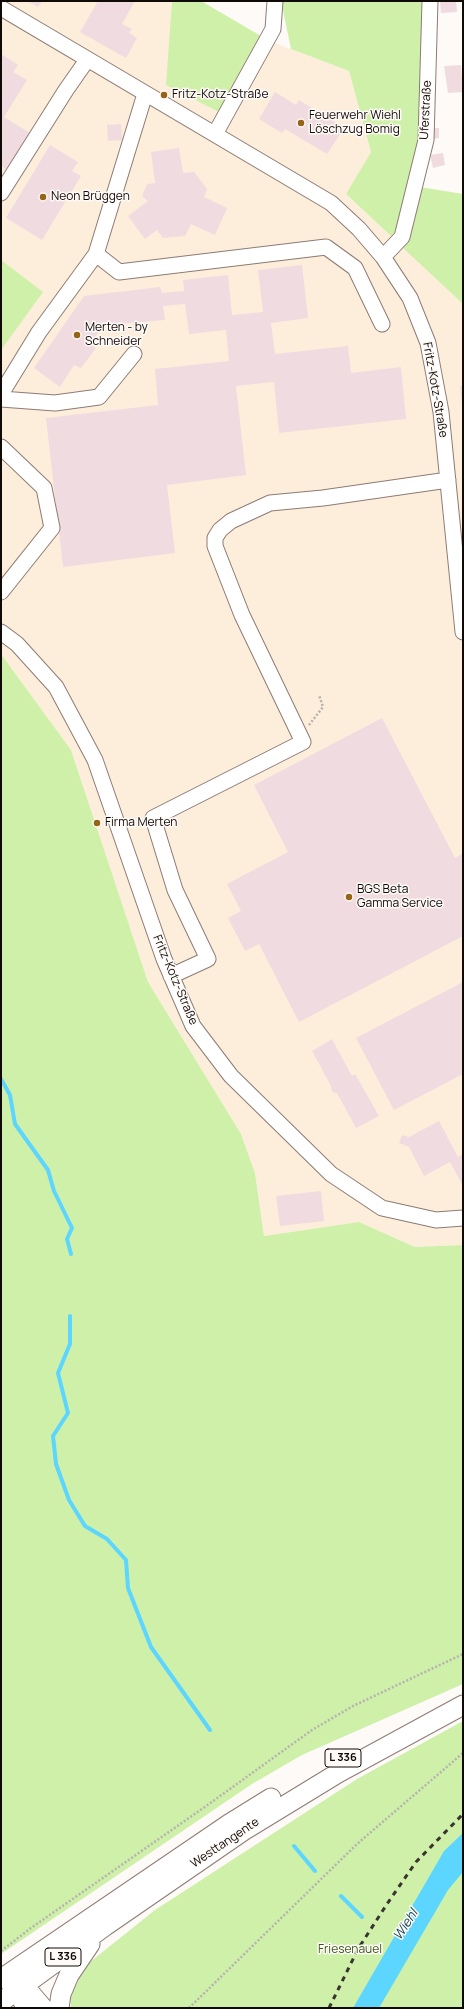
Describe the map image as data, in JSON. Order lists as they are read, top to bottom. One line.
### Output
{"streets":{"main road":["L 336","Westtangente"],"street":["Uferstraße","Fritz-Kotz-Straße"]},"crossings":[["Uferstraße","Fritz-Kotz-Straße"],["L 336","Westtangente"]],"water":["Wiehl"],"parks":["Friesenauel"],"places":["Fritz-Kotz-Straße","Feuerwehr Wiehl Löschzug Bomig","Neon Brüggen","Merten - by Schneider","Firma Merten","BGS Beta Gamma Service"]}
